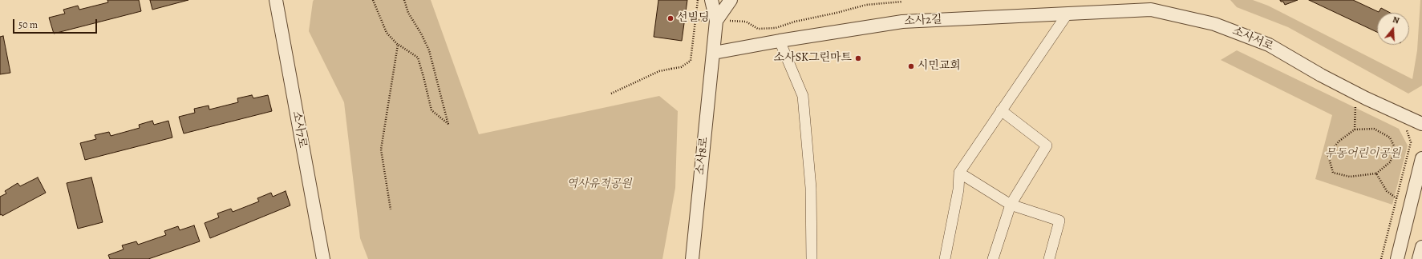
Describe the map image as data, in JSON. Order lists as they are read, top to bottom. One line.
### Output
{"streets":{"street":["소사2길","소사서로","소사7로","소사8로"]},"crossings":[["소사2길","소사서로"],["소사2길","소사8로"]],"parks":["무동어린이공원","역사유적공원"],"places":["선빌딩","소사SK그린마트","시민교회"],"scale_bar":"50 m","north":"top"}
